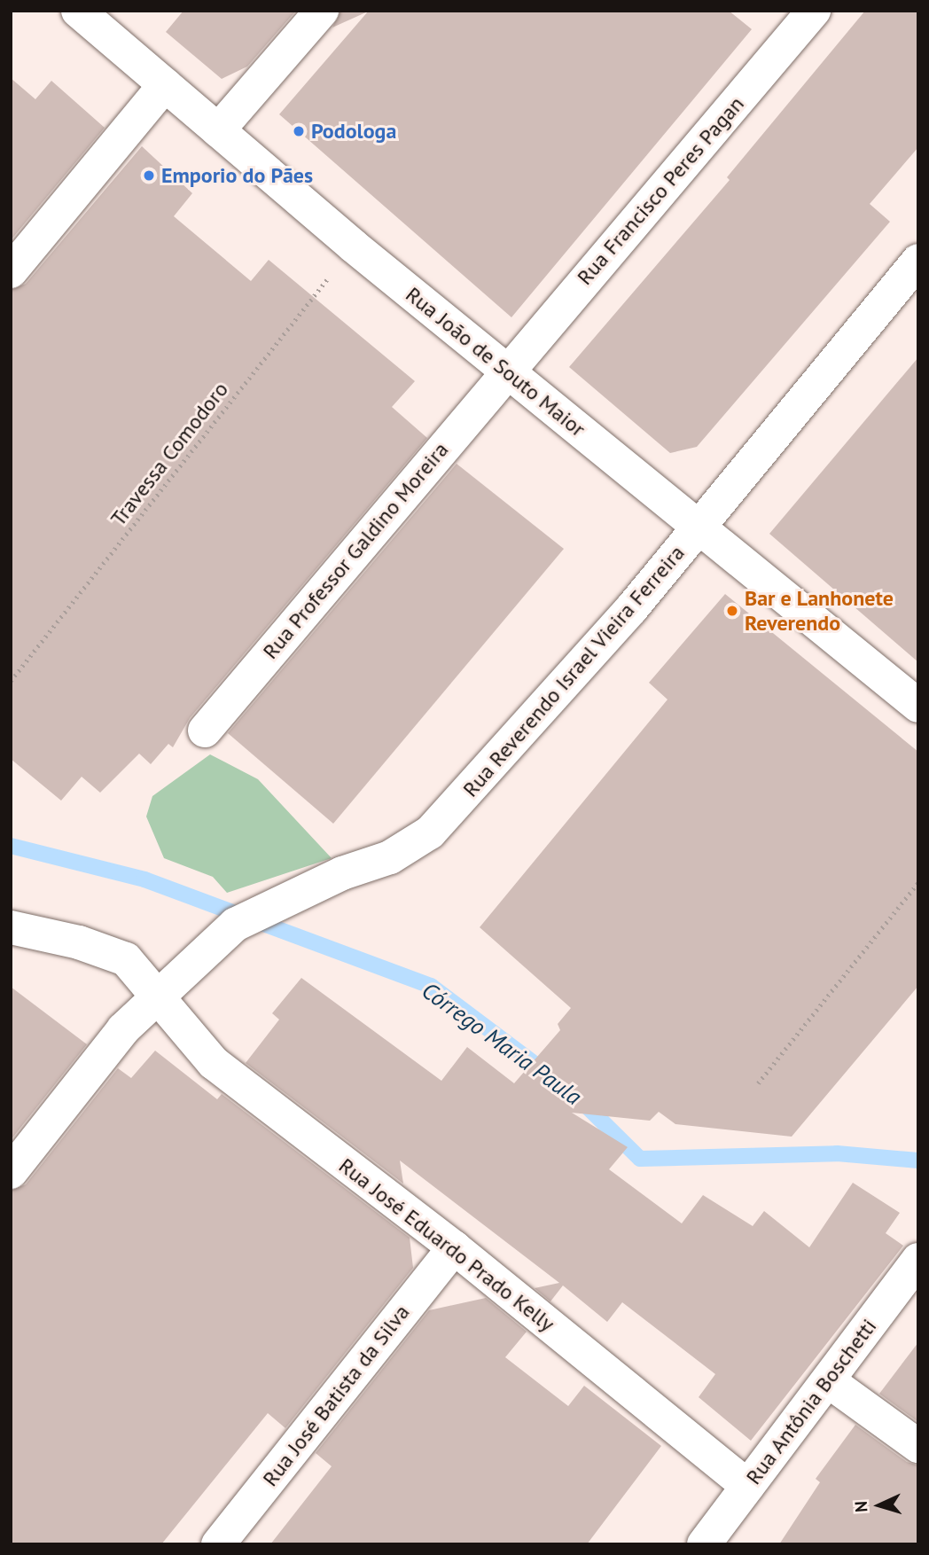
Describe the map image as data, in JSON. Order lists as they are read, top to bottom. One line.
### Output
{"streets":{"street":["Rua Francisco Peres Pagan","Rua João de Souto Maior","Rua Professor Galdino Moreira","Rua Reverendo Israel Vieira Ferreira","Rua José Eduardo Prado Kelly","Rua José Batista da Silva","Rua Antônia Boschetti"],"path":["Travessa Comodoro"]},"crossings":[["Rua Francisco Peres Pagan","Rua João de Souto Maior"],["Rua Francisco Peres Pagan","Rua Professor Galdino Moreira"],["Rua João de Souto Maior","Travessa Comodoro"],["Rua João de Souto Maior","Rua Professor Galdino Moreira"],["Rua João de Souto Maior","Rua Reverendo Israel Vieira Ferreira"],["Rua Reverendo Israel Vieira Ferreira","Rua José Eduardo Prado Kelly"],["Rua José Eduardo Prado Kelly","Rua José Batista da Silva"],["Rua José Eduardo Prado Kelly","Rua Antônia Boschetti"]],"water":["Córrego Maria Paula"],"places":["Podologa","Emporio do Pães","Bar e Lanhonete Reverendo"],"north":"left"}
